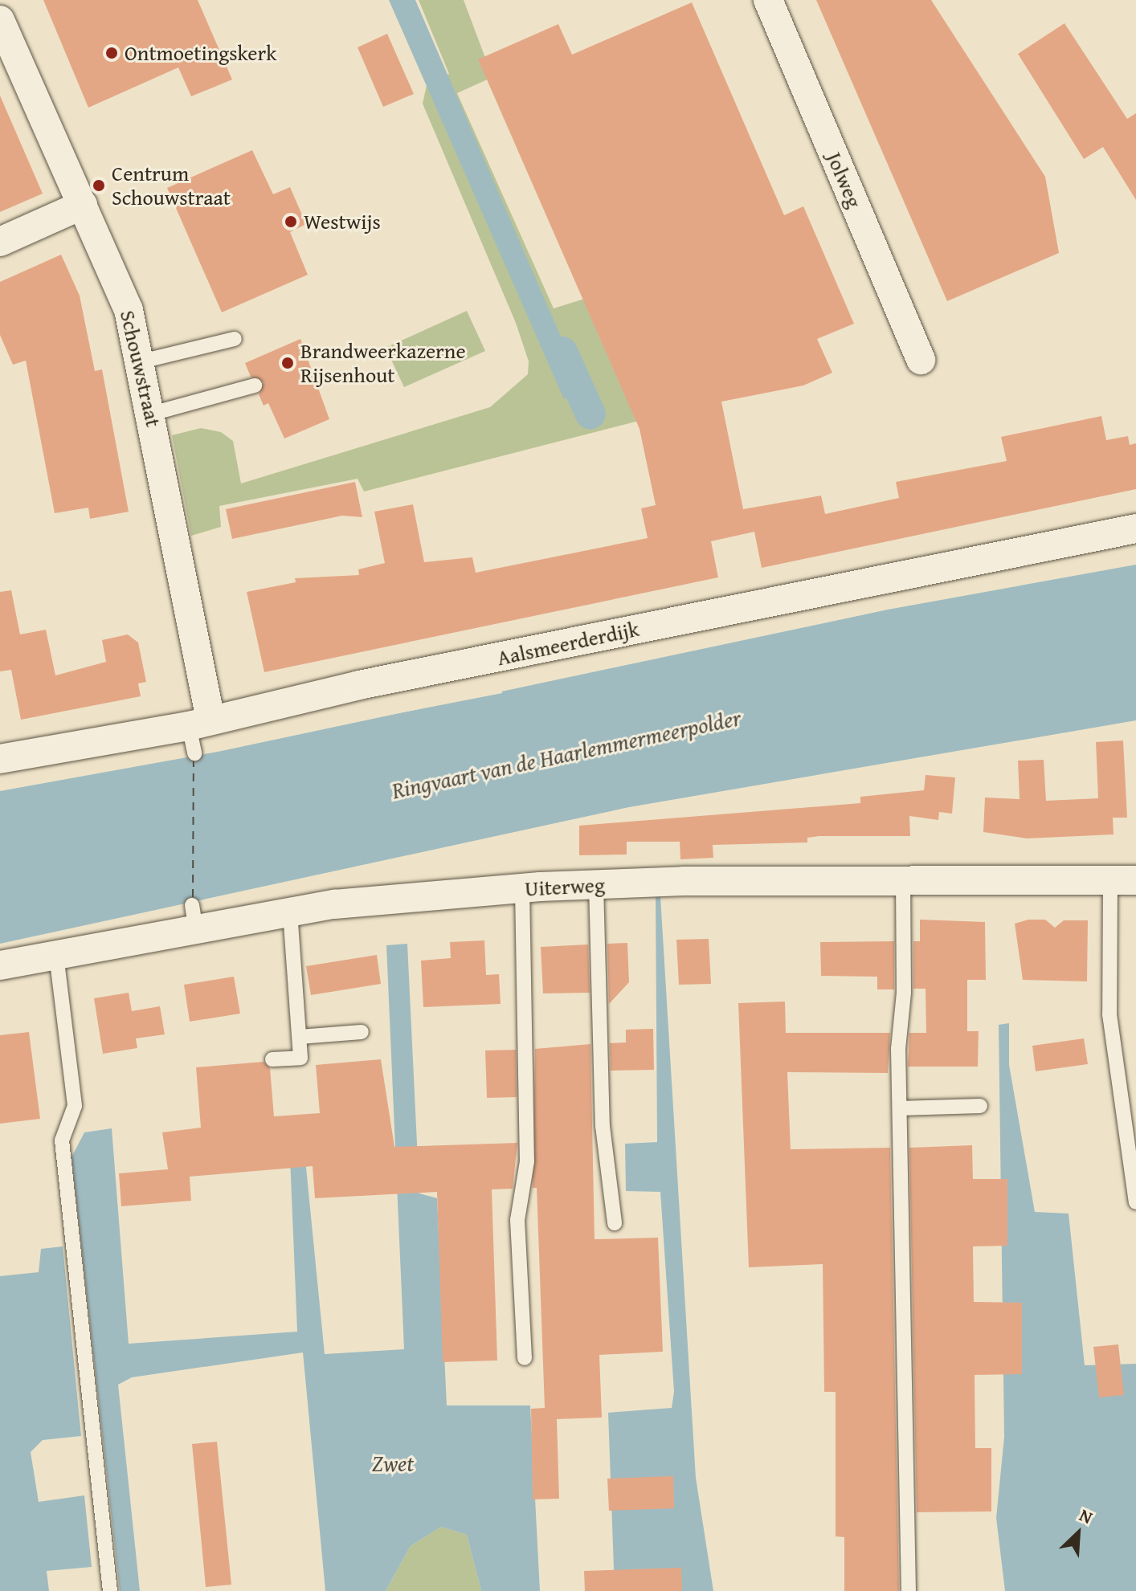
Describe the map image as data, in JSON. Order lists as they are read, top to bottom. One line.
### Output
{"streets":{"street":["Jolweg","Schouwstraat","Aalsmeerderdijk","Uiterweg"]},"crossings":[["Schouwstraat","Aalsmeerderdijk"]],"water":["Ringvaart van de Haarlemmermeerpolder","Zwet"],"places":["Ontmoetingskerk","Centrum Schouwstraat","Westwijs","Brandweerkazerne Rijsenhout"],"north":"top right"}
